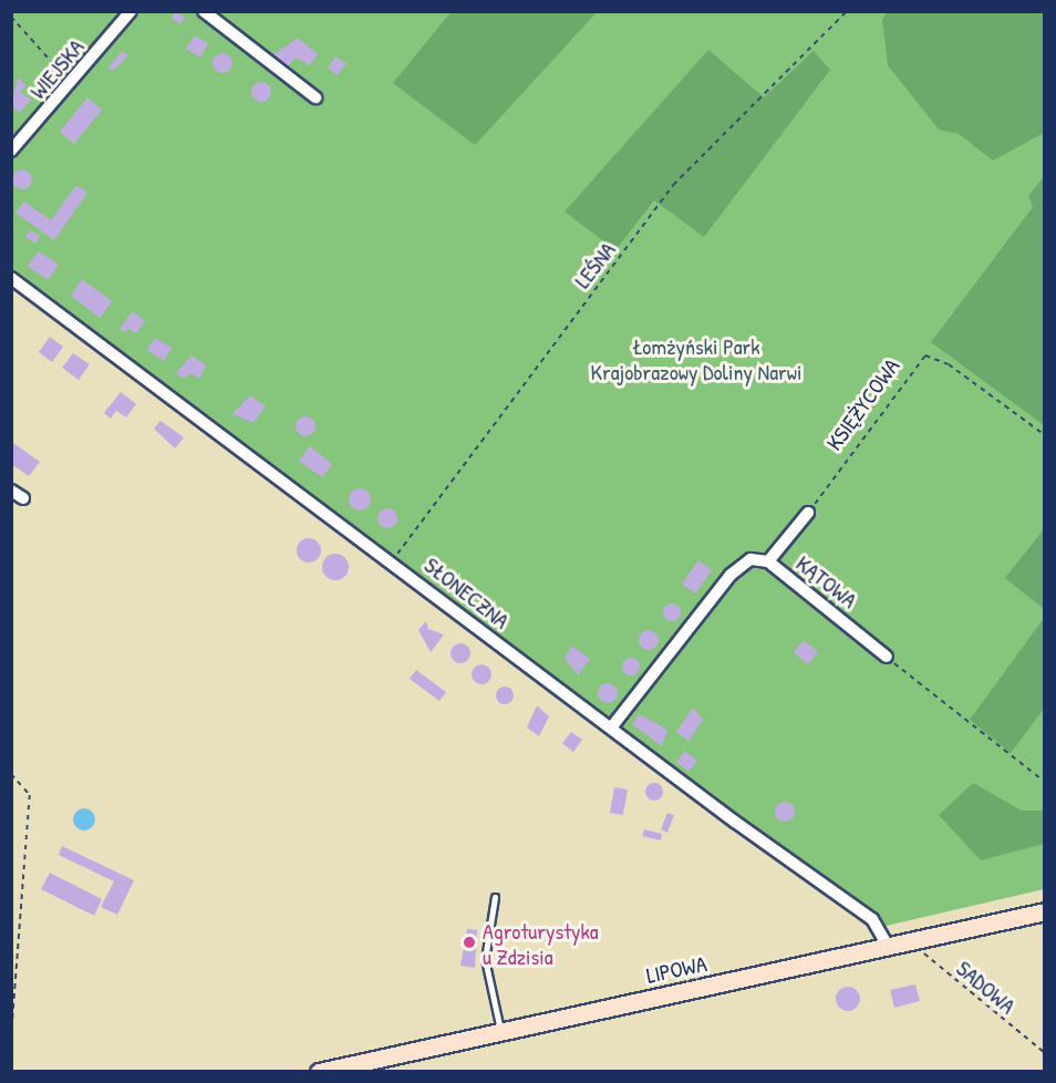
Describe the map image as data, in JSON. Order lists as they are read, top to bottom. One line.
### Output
{"streets":{"main road":["LIPOWA"],"street":["WIEJSKA","KĄTOWA","SŁONECZNA"],"path":["LEŚNA","KSIĘŻYCOWA","SADOWA"]},"crossings":[["LEŚNA","SŁONECZNA"],["KĄTOWA","SŁONECZNA"],["SŁONECZNA","LIPOWA"],["LIPOWA","SADOWA"]],"parks":["Łomżyński Park Krajobrazowy Doliny Narwi"],"places":["Agroturystyka u Zdzisia"]}
